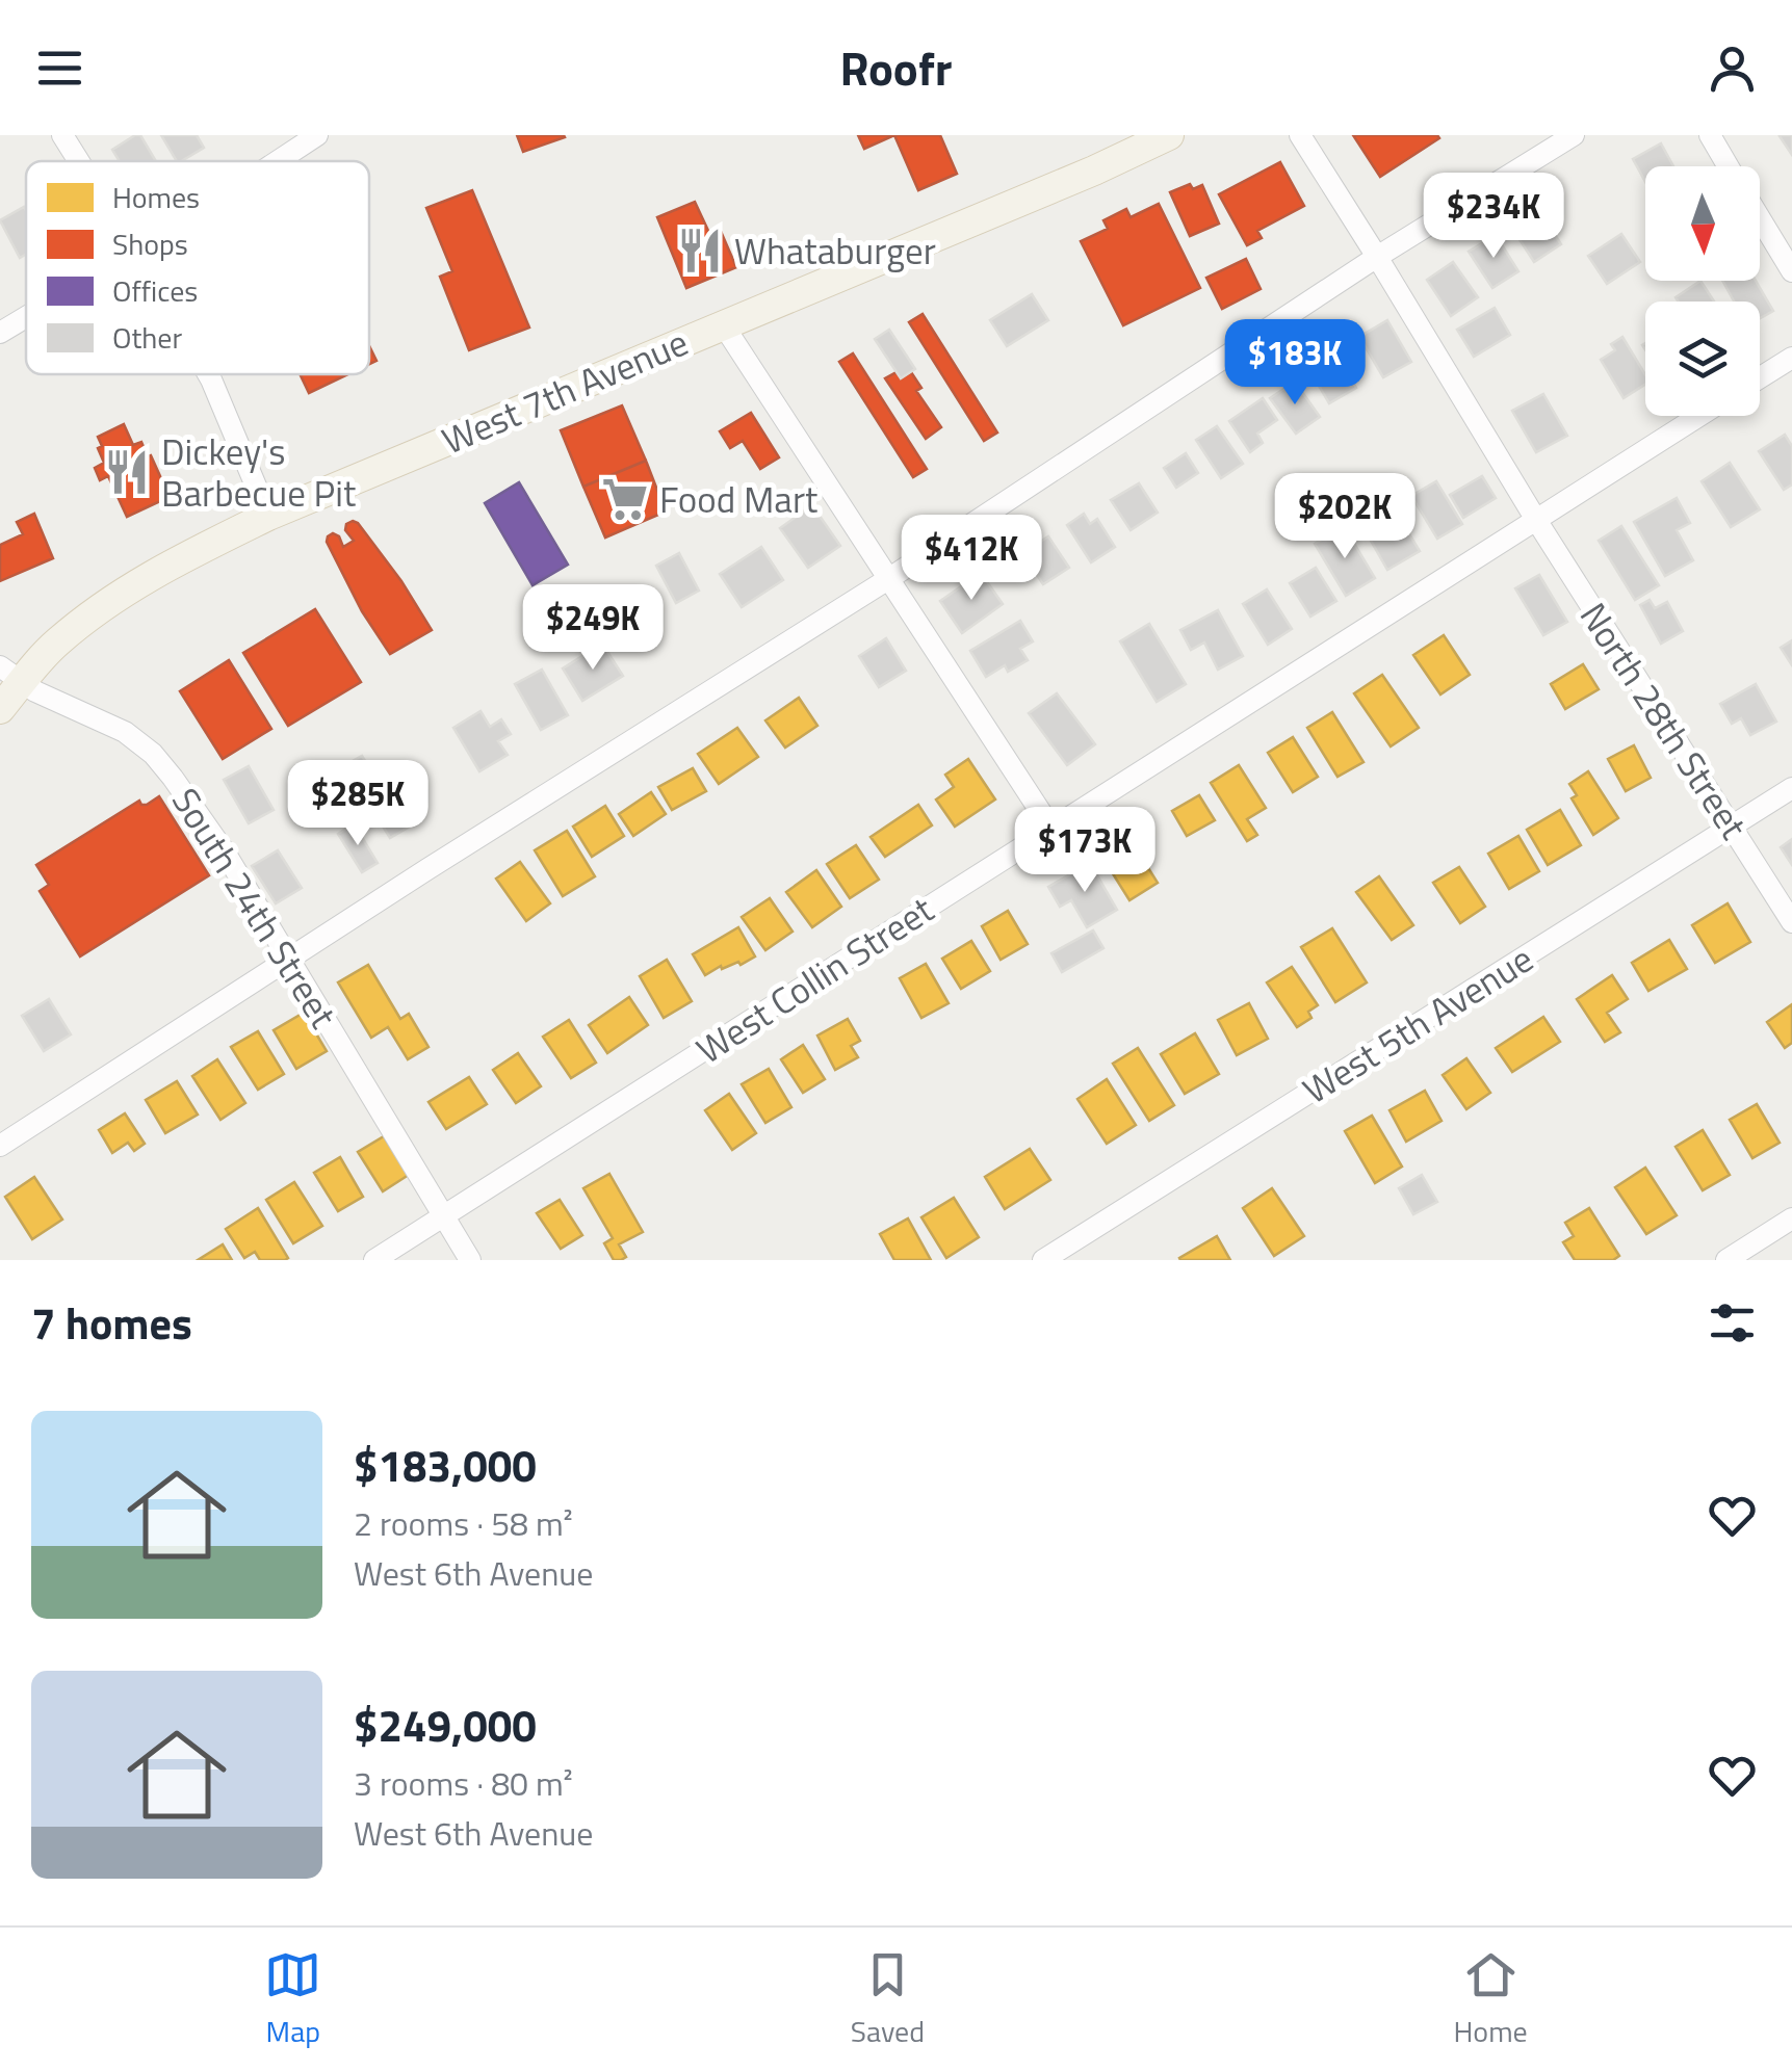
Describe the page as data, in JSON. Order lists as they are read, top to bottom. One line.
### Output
{"streets":{"main road":["West 7th Avenue"],"street":["North 28th Street","South 24th Street","West Collin Street","West 5th Avenue"]},"crossings":[["West 7th Avenue","South 24th Street"],["North 28th Street","West Collin Street"],["North 28th Street","West 5th Avenue"],["South 24th Street","West Collin Street"]],"places":{"restaurant":["Whataburger","Dickey's Barbecue Pit"],"supermarket":["Food Mart"]},"legend":["Homes","Shops","Offices","Other"],"north":"bottom","page":{"header":"Roofr","price":["$234K","$183K","$202K","$412K","$249K","$285K","$173K"],"heading":"7 homes","list":[{"name":"$183,000","note":"2 rooms · 58 m² · West 6th Avenue"},{"name":"$249,000","note":"3 rooms · 80 m² · West 6th Avenue"}],"tabs":["Map","Saved","Home"]}}
